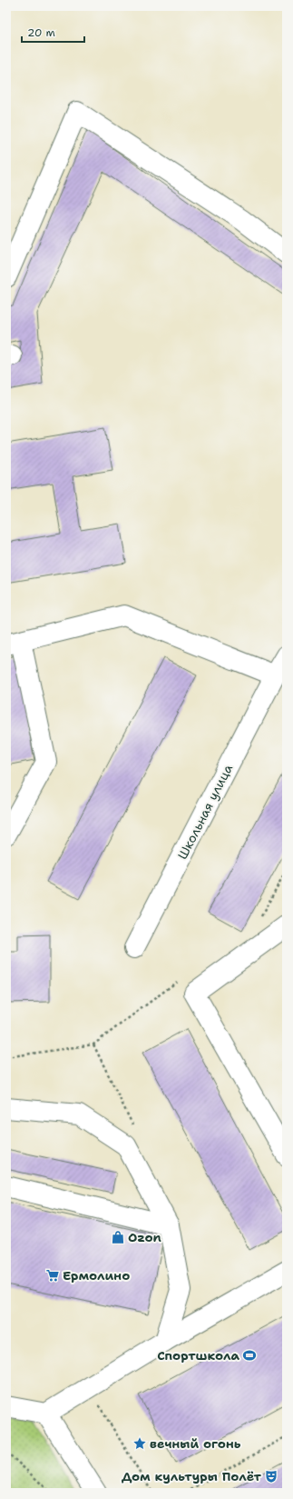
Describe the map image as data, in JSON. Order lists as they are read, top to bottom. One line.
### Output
{"streets":{"street":["Школьная улица"]},"places":{"shop":["Ozon"],"supermarket":["Ермолино"],"sports":["Спортшкола"],"place":["вечный огонь"],"theatre":["Дом культуры Полёт"]},"scale_bar":"20 m"}
